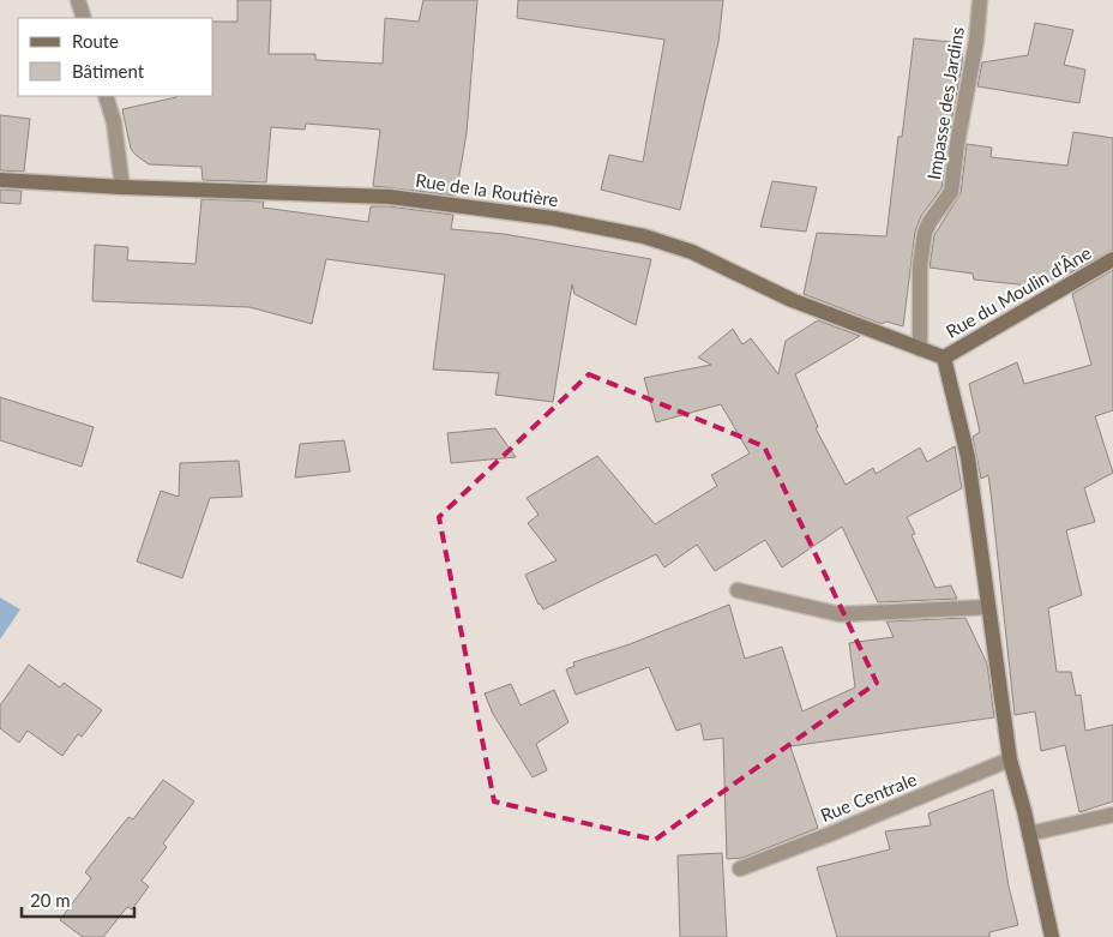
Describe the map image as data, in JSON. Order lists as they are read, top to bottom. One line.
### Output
{"streets":{"street":["Impasse des Jardins","Rue de la Routière","Rue du Moulin d'Âne","Rue Centrale"]},"crossings":[["Impasse des Jardins","Rue de la Routière"],["Rue de la Routière","Rue du Moulin d'Âne"]],"legend":["Route","Bâtiment"],"scale_bar":"20 m"}
